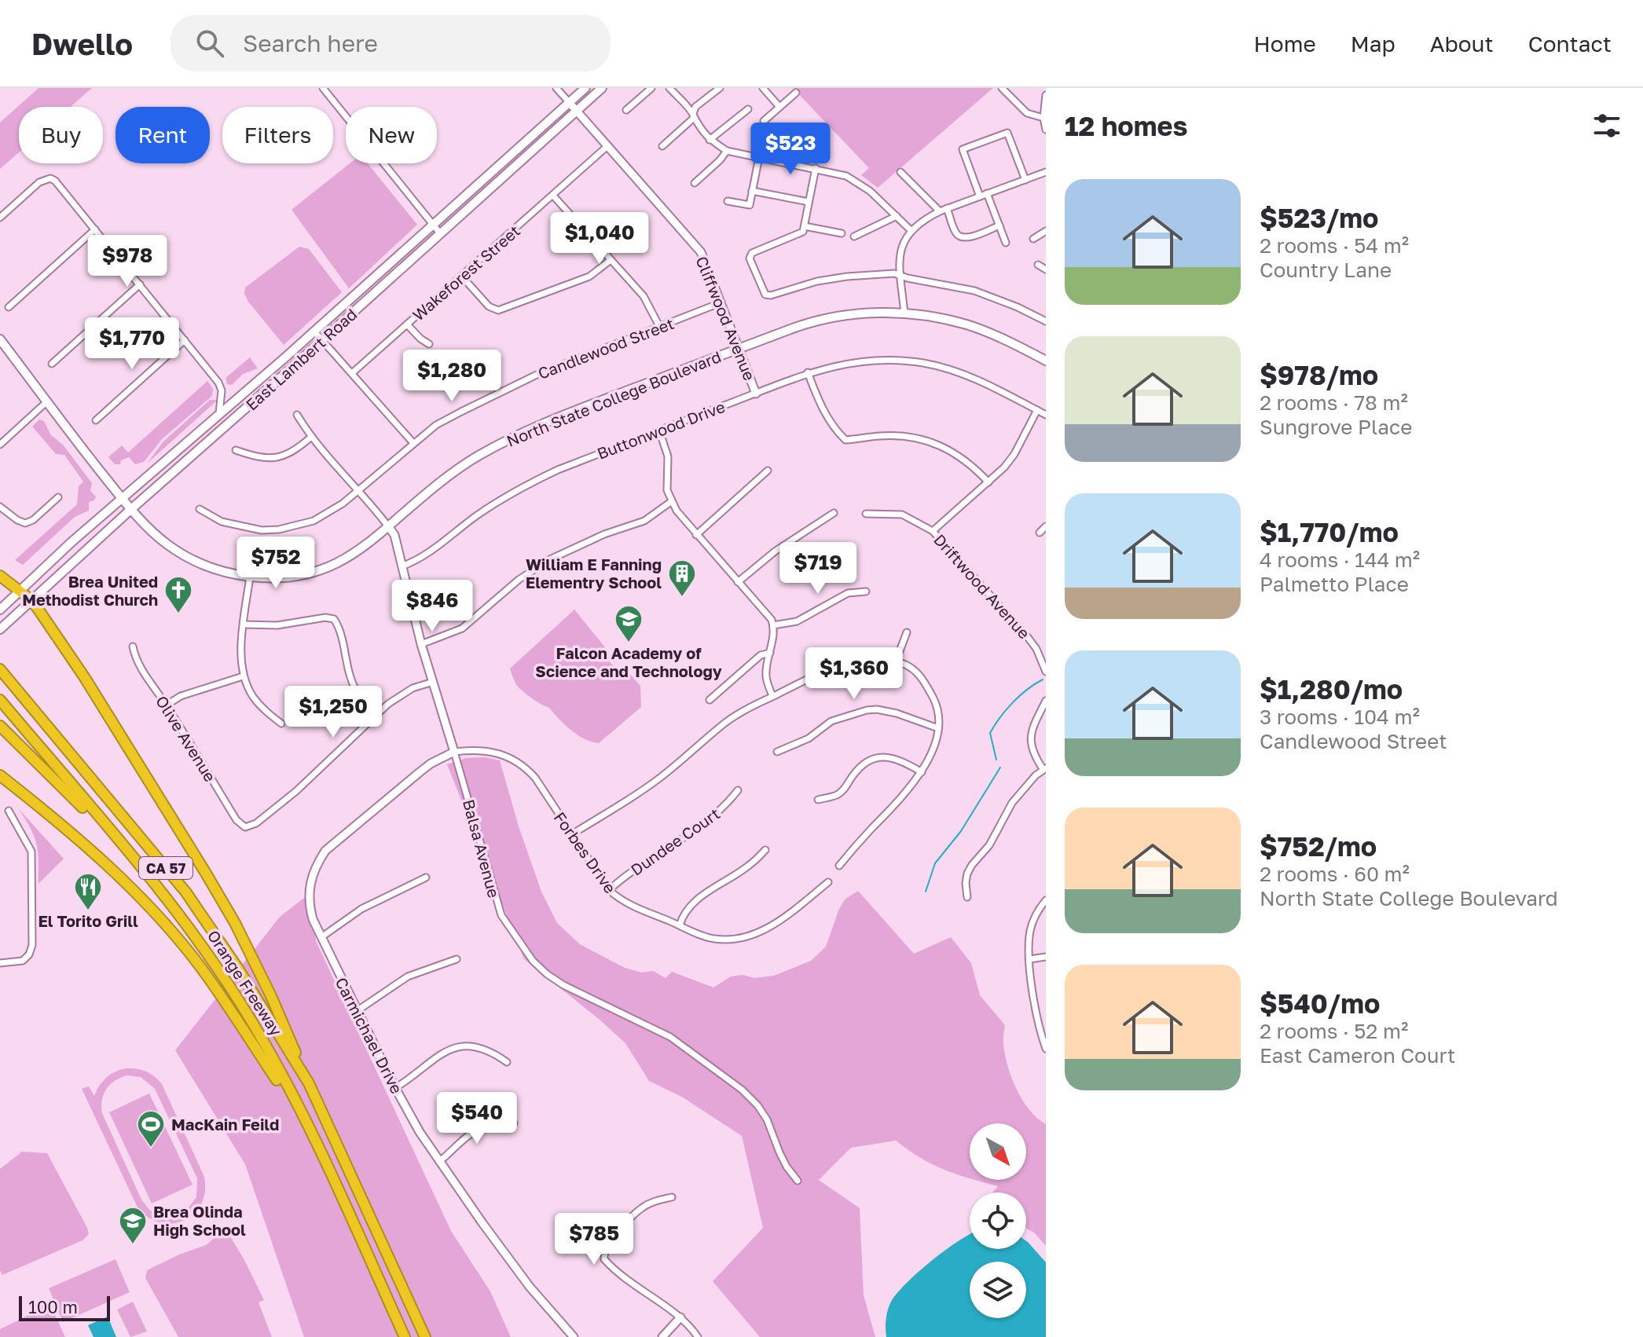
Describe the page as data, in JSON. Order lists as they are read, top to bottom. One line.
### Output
{"streets":{"highway":["CA 57","Orange Freeway"],"main road":["East Lambert Road","North State College Boulevard"],"street":["Wakeforest Street","Cliffwood Avenue","Candlewood Street","Buttonwood Drive","Driftwood Avenue","Olive Avenue","Dundee Court","Balsa Avenue","Forbes Drive","Carmichael Drive"]},"crossings":[["Wakeforest Street","Cliffwood Avenue"],["Cliffwood Avenue","Candlewood Street"],["Cliffwood Avenue","East Lambert Road"],["Cliffwood Avenue","North State College Boulevard"],["Cliffwood Avenue","Buttonwood Drive"],["Candlewood Street","Balsa Avenue"],["East Lambert Road","North State College Boulevard"],["North State College Boulevard","Balsa Avenue"],["Buttonwood Drive","Balsa Avenue"],["Dundee Court","Forbes Drive"],["Balsa Avenue","Forbes Drive"],["Balsa Avenue","Carmichael Drive"],["Forbes Drive","Carmichael Drive"]],"places":{"building":["William E Fanning Elementry School"],"church":["Brea United Methodist Church"],"school or university":["Falcon Academy of Science and Technology","Brea Olinda High School"],"restaurant":["El Torito Grill"],"sports":["MacKain Feild"]},"scale_bar":"100 m","north":"bottom right","page":{"header":"Dwello","search":"Search here","nav":["Home","Map","About","Contact"],"heading":"12 homes","chip":["Buy","Rent","Filters","New"],"price":["$523","$1,040","$978","$1,770","$1,280","$752","$719","$846","$1,360","$1,250","$540","$785"],"list":[{"name":"$523/mo","note":"2 rooms · 54 m² · Country Lane"},{"name":"$978/mo","note":"2 rooms · 78 m² · Sungrove Place"},{"name":"$1,770/mo","note":"4 rooms · 144 m² · Palmetto Place"},{"name":"$1,280/mo","note":"3 rooms · 104 m² · Candlewood Street"},{"name":"$752/mo","note":"2 rooms · 60 m² · North State College Boulevard"},{"name":"$540/mo","note":"2 rooms · 52 m² · East Cameron Court"}],"scale":"100 m"}}
